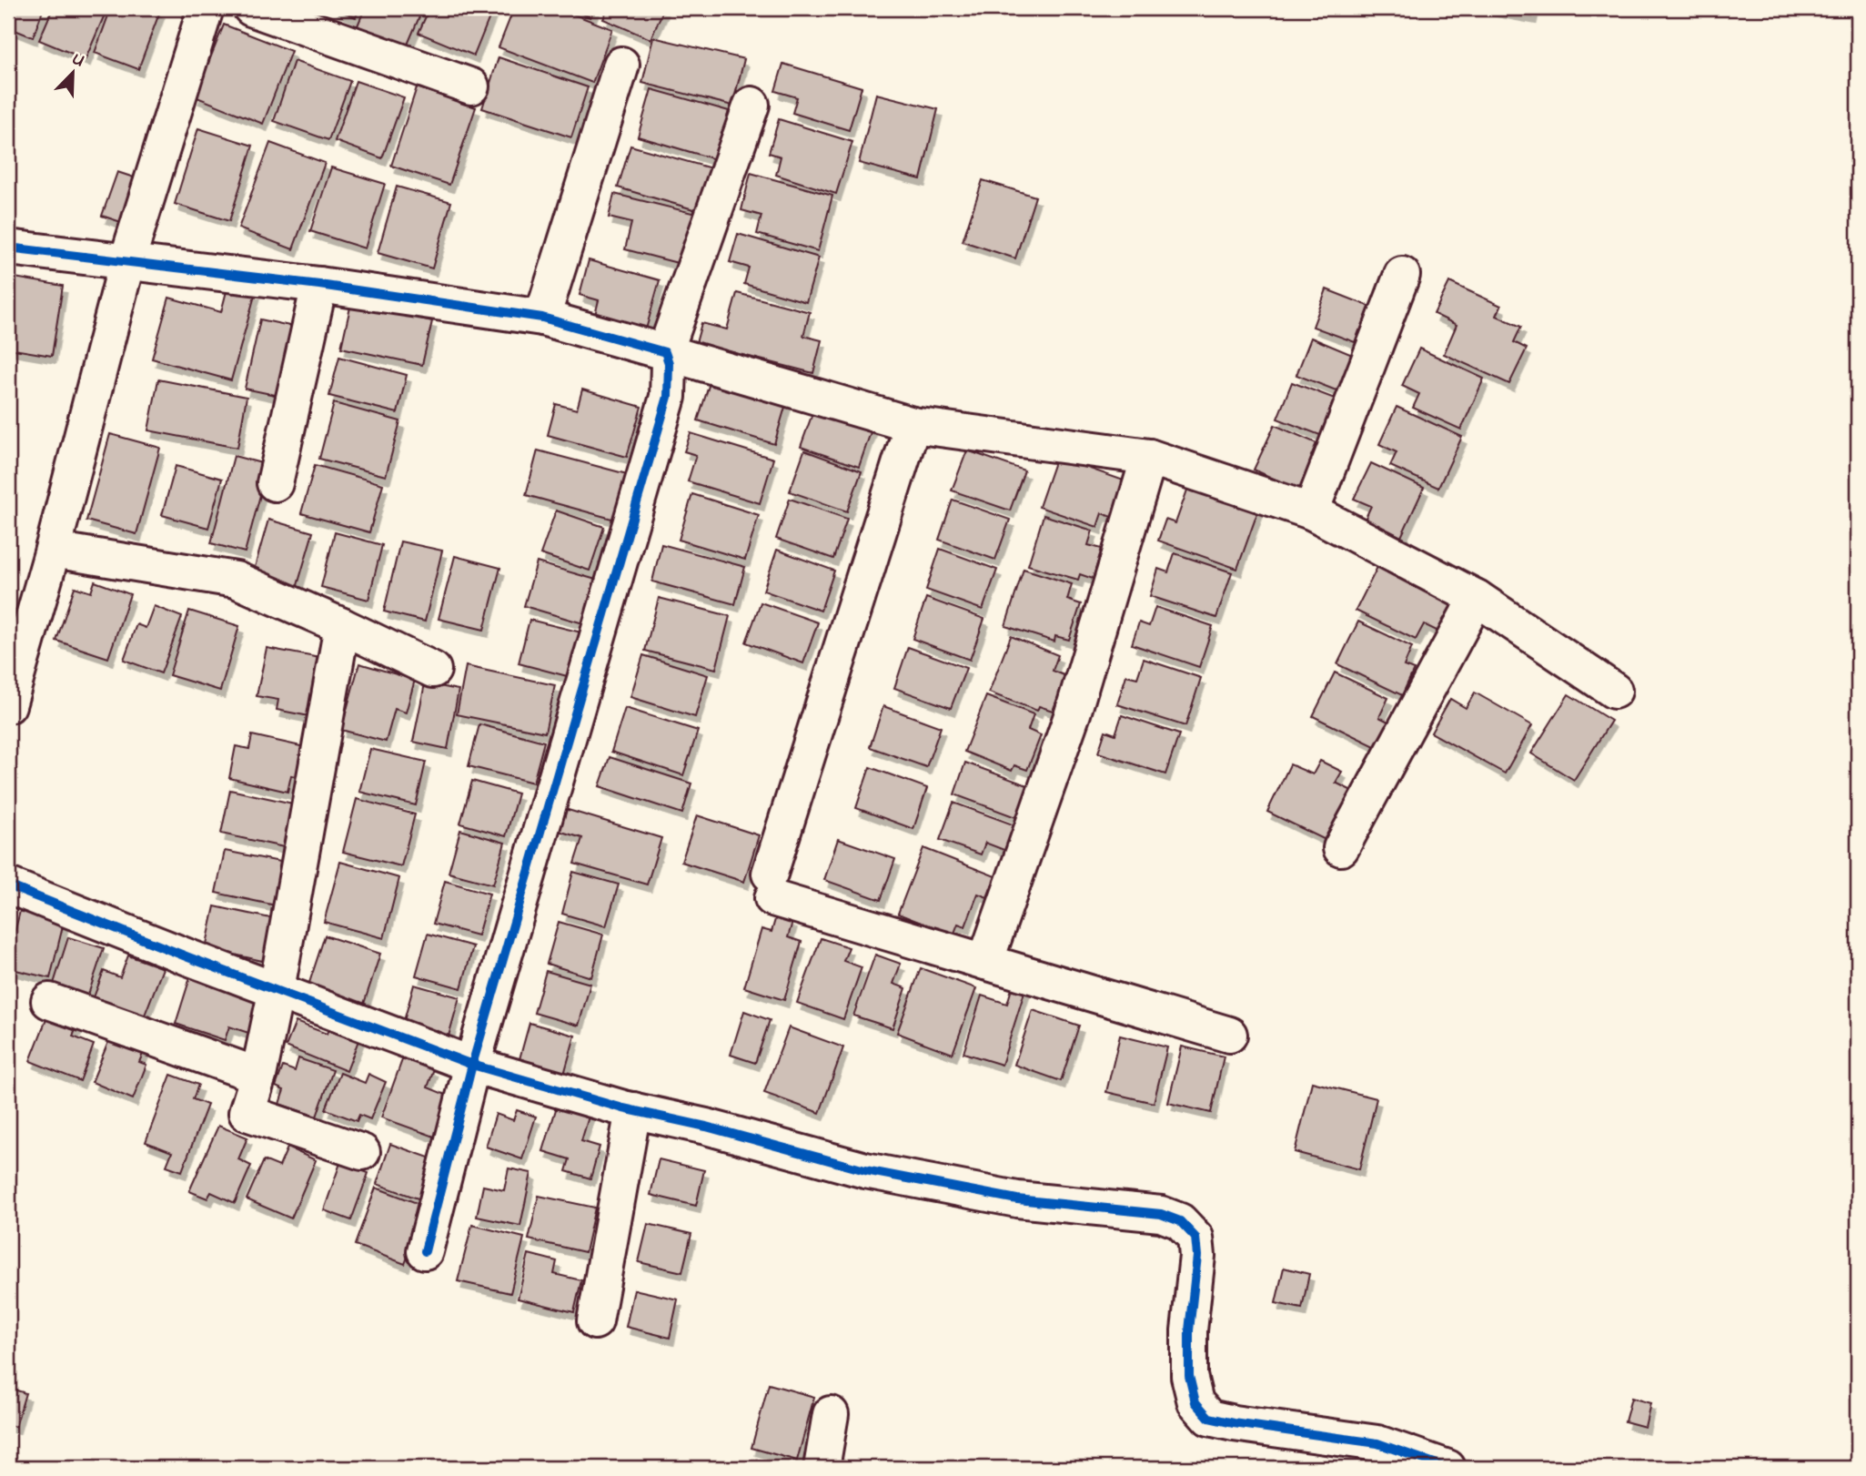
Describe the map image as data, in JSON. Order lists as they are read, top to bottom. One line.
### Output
{"north":"top right"}
